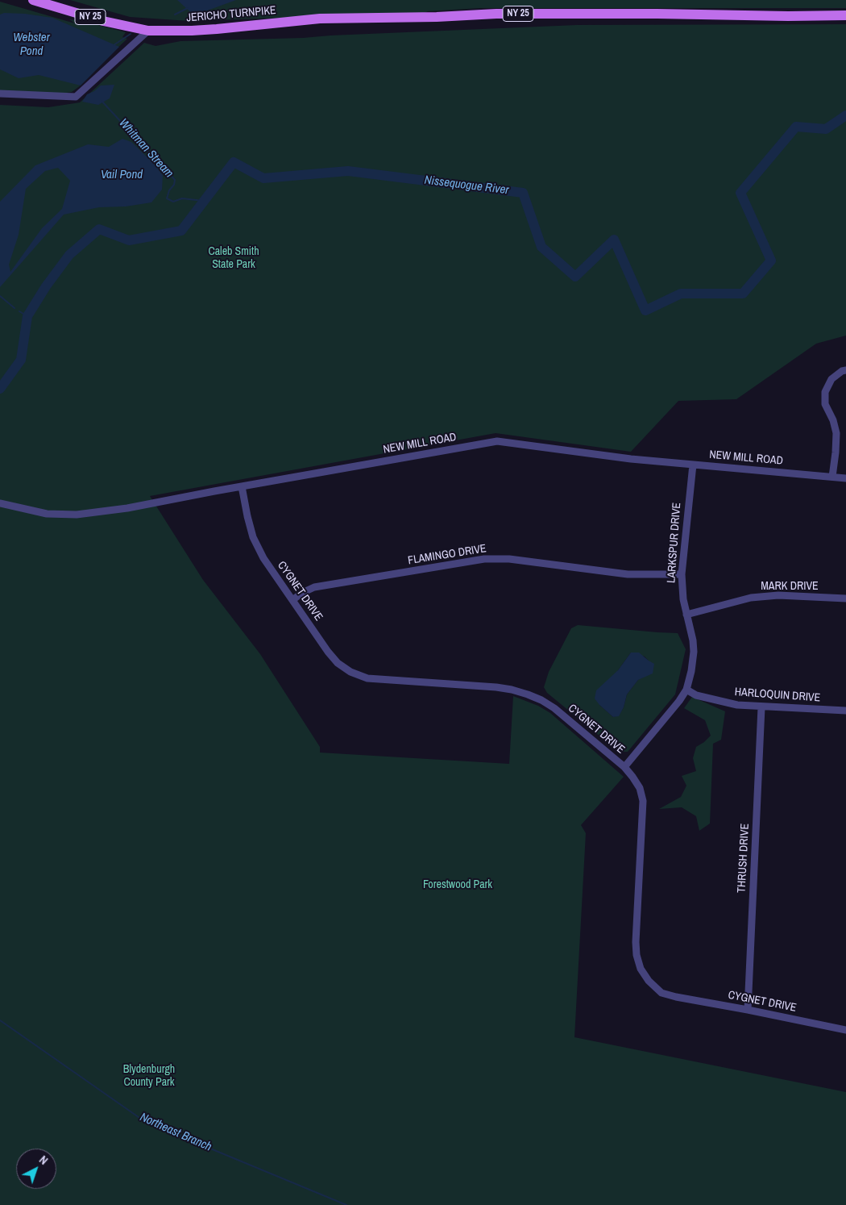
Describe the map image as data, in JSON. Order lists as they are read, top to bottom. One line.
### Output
{"streets":{"main road":["NY 25","JERICHO TURNPIKE"],"street":["NEW MILL ROAD","LARKSPUR DRIVE","FLAMINGO DRIVE","MARK DRIVE","CYGNET DRIVE","HARLOQUIN DRIVE","THRUSH DRIVE"]},"crossings":[["NEW MILL ROAD","LARKSPUR DRIVE"],["NEW MILL ROAD","CYGNET DRIVE"],["LARKSPUR DRIVE","FLAMINGO DRIVE"],["LARKSPUR DRIVE","MARK DRIVE"],["LARKSPUR DRIVE","CYGNET DRIVE"],["LARKSPUR DRIVE","HARLOQUIN DRIVE"],["FLAMINGO DRIVE","CYGNET DRIVE"],["CYGNET DRIVE","THRUSH DRIVE"],["HARLOQUIN DRIVE","THRUSH DRIVE"]],"water":["Webster Pond","Whitman Stream","Vail Pond","Nissequogue River","Northeast Branch"],"parks":["Caleb Smith State Park","Forestwood Park","Blydenburgh County Park"],"north":"top right"}
